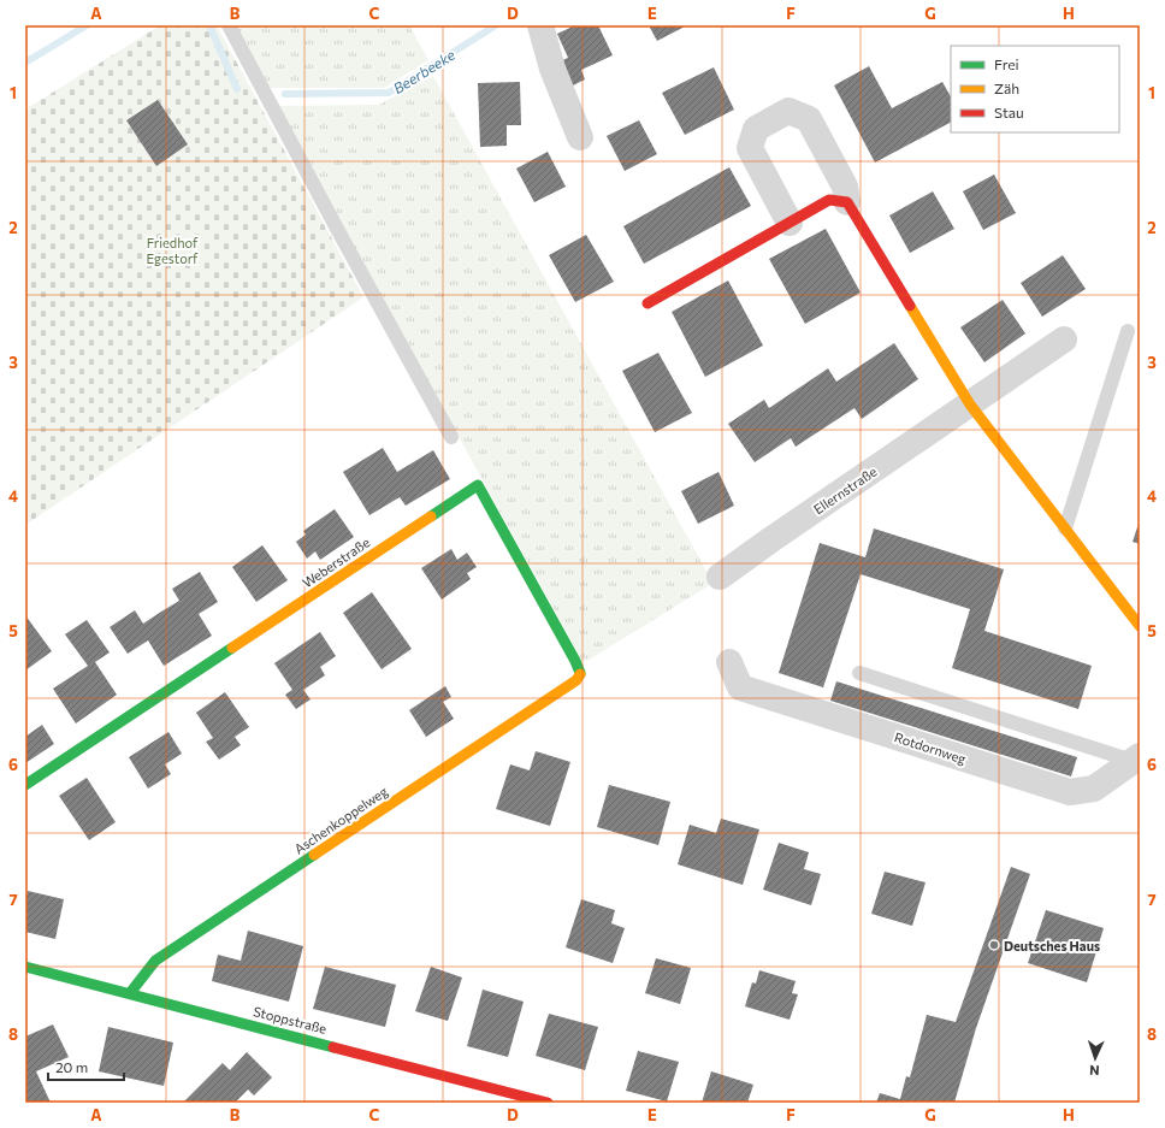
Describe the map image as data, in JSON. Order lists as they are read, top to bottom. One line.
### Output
{"streets":{"street":["Ellernstraße","Weberstraße","Rotdornweg","Aschenkoppelweg","Stoppstraße"]},"crossings":[["Weberstraße","Aschenkoppelweg"],["Aschenkoppelweg","Stoppstraße"]],"water":["Beerbeeke"],"parks":["Friedhof Egestorf"],"places":["Deutsches Haus"],"legend":["Frei","Zäh","Stau"],"scale_bar":"20 m","north":"bottom","grid":{"columns":["A","B","C","D","E","F","G","H"],"rows":["1","2","3","4","5","6","7","8"]}}
